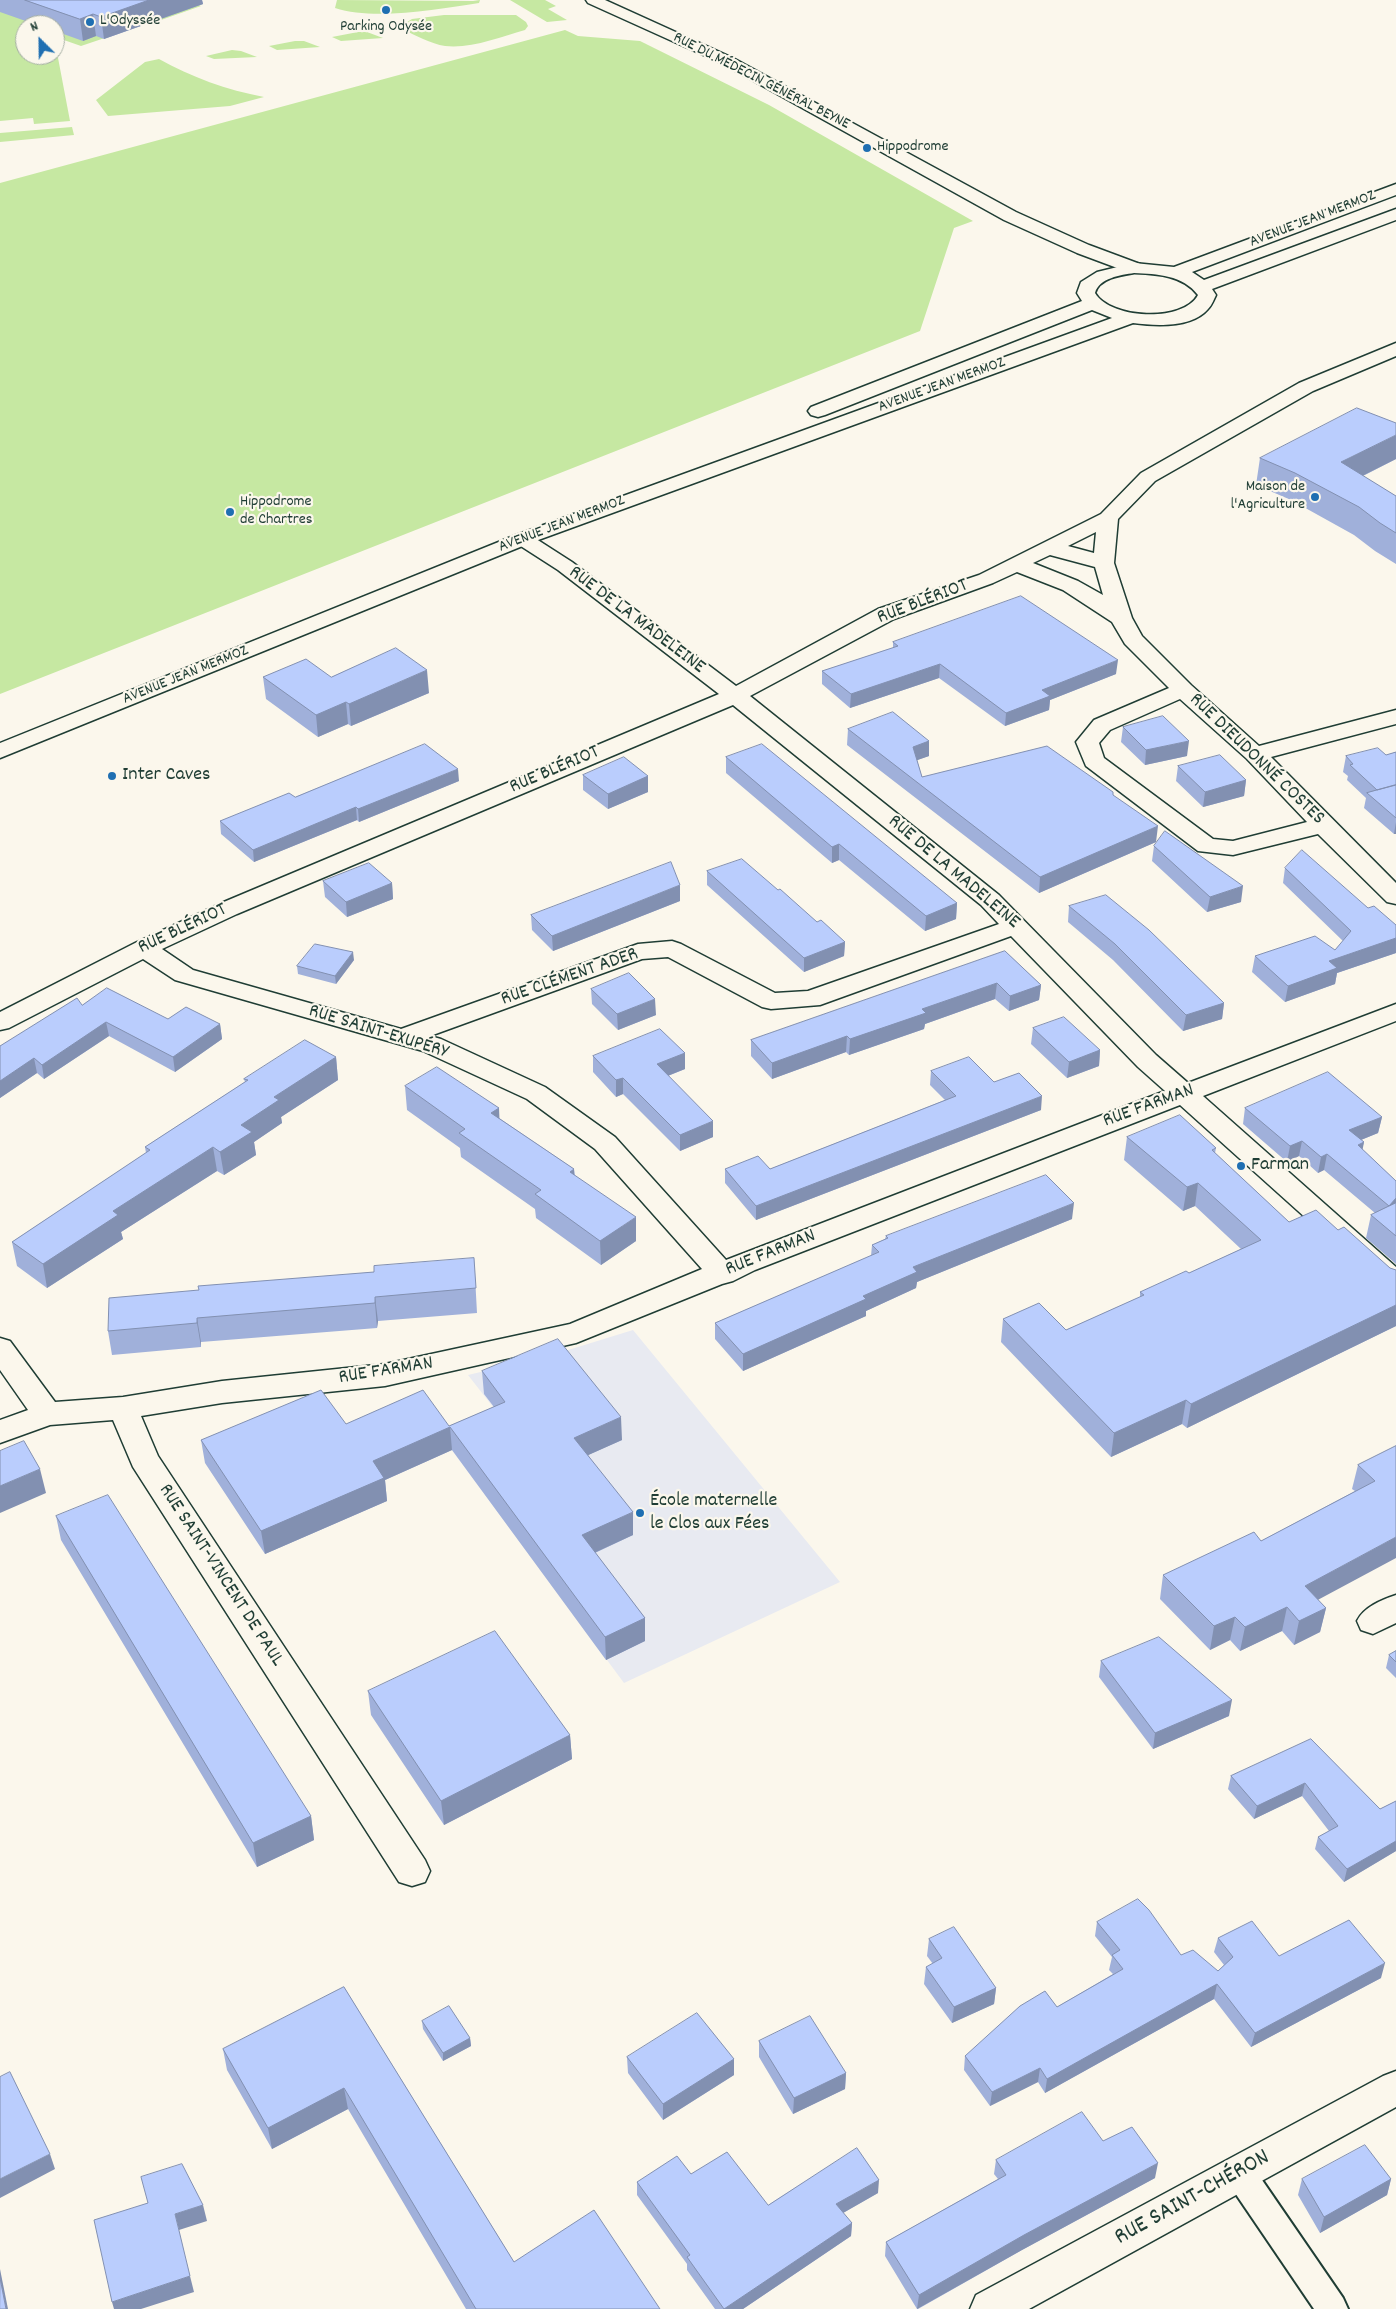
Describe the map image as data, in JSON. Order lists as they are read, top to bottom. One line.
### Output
{"streets":{"street":["RUE DU MÉDECIN GÉNÉRAL BEYNE","AVENUE JEAN MERMOZ","RUE BLÉRIOT","RUE DE LA MADELEINE","RUE DIEUDONNÉ COSTES","RUE CLÉMENT ADER","RUE SAINT-EXUPÉRY","RUE FARMAN","RUE SAINT-VINCENT DE PAUL","RUE SAINT-CHÉRON"]},"crossings":[["RUE DU MÉDECIN GÉNÉRAL BEYNE","AVENUE JEAN MERMOZ"],["AVENUE JEAN MERMOZ","RUE DE LA MADELEINE"],["RUE BLÉRIOT","RUE DE LA MADELEINE"],["RUE BLÉRIOT","RUE DIEUDONNÉ COSTES"],["RUE BLÉRIOT","RUE SAINT-EXUPÉRY"],["RUE DE LA MADELEINE","RUE CLÉMENT ADER"],["RUE DE LA MADELEINE","RUE FARMAN"],["RUE CLÉMENT ADER","RUE SAINT-EXUPÉRY"],["RUE SAINT-EXUPÉRY","RUE FARMAN"],["RUE FARMAN","RUE SAINT-VINCENT DE PAUL"]],"places":["Parking Odysée","L'Odyssée","Hippodrome","Maison de l'Agriculture","Hippodrome de Chartres","Inter Caves","Farman","École maternelle le Clos aux Fées"],"north":"top left"}
